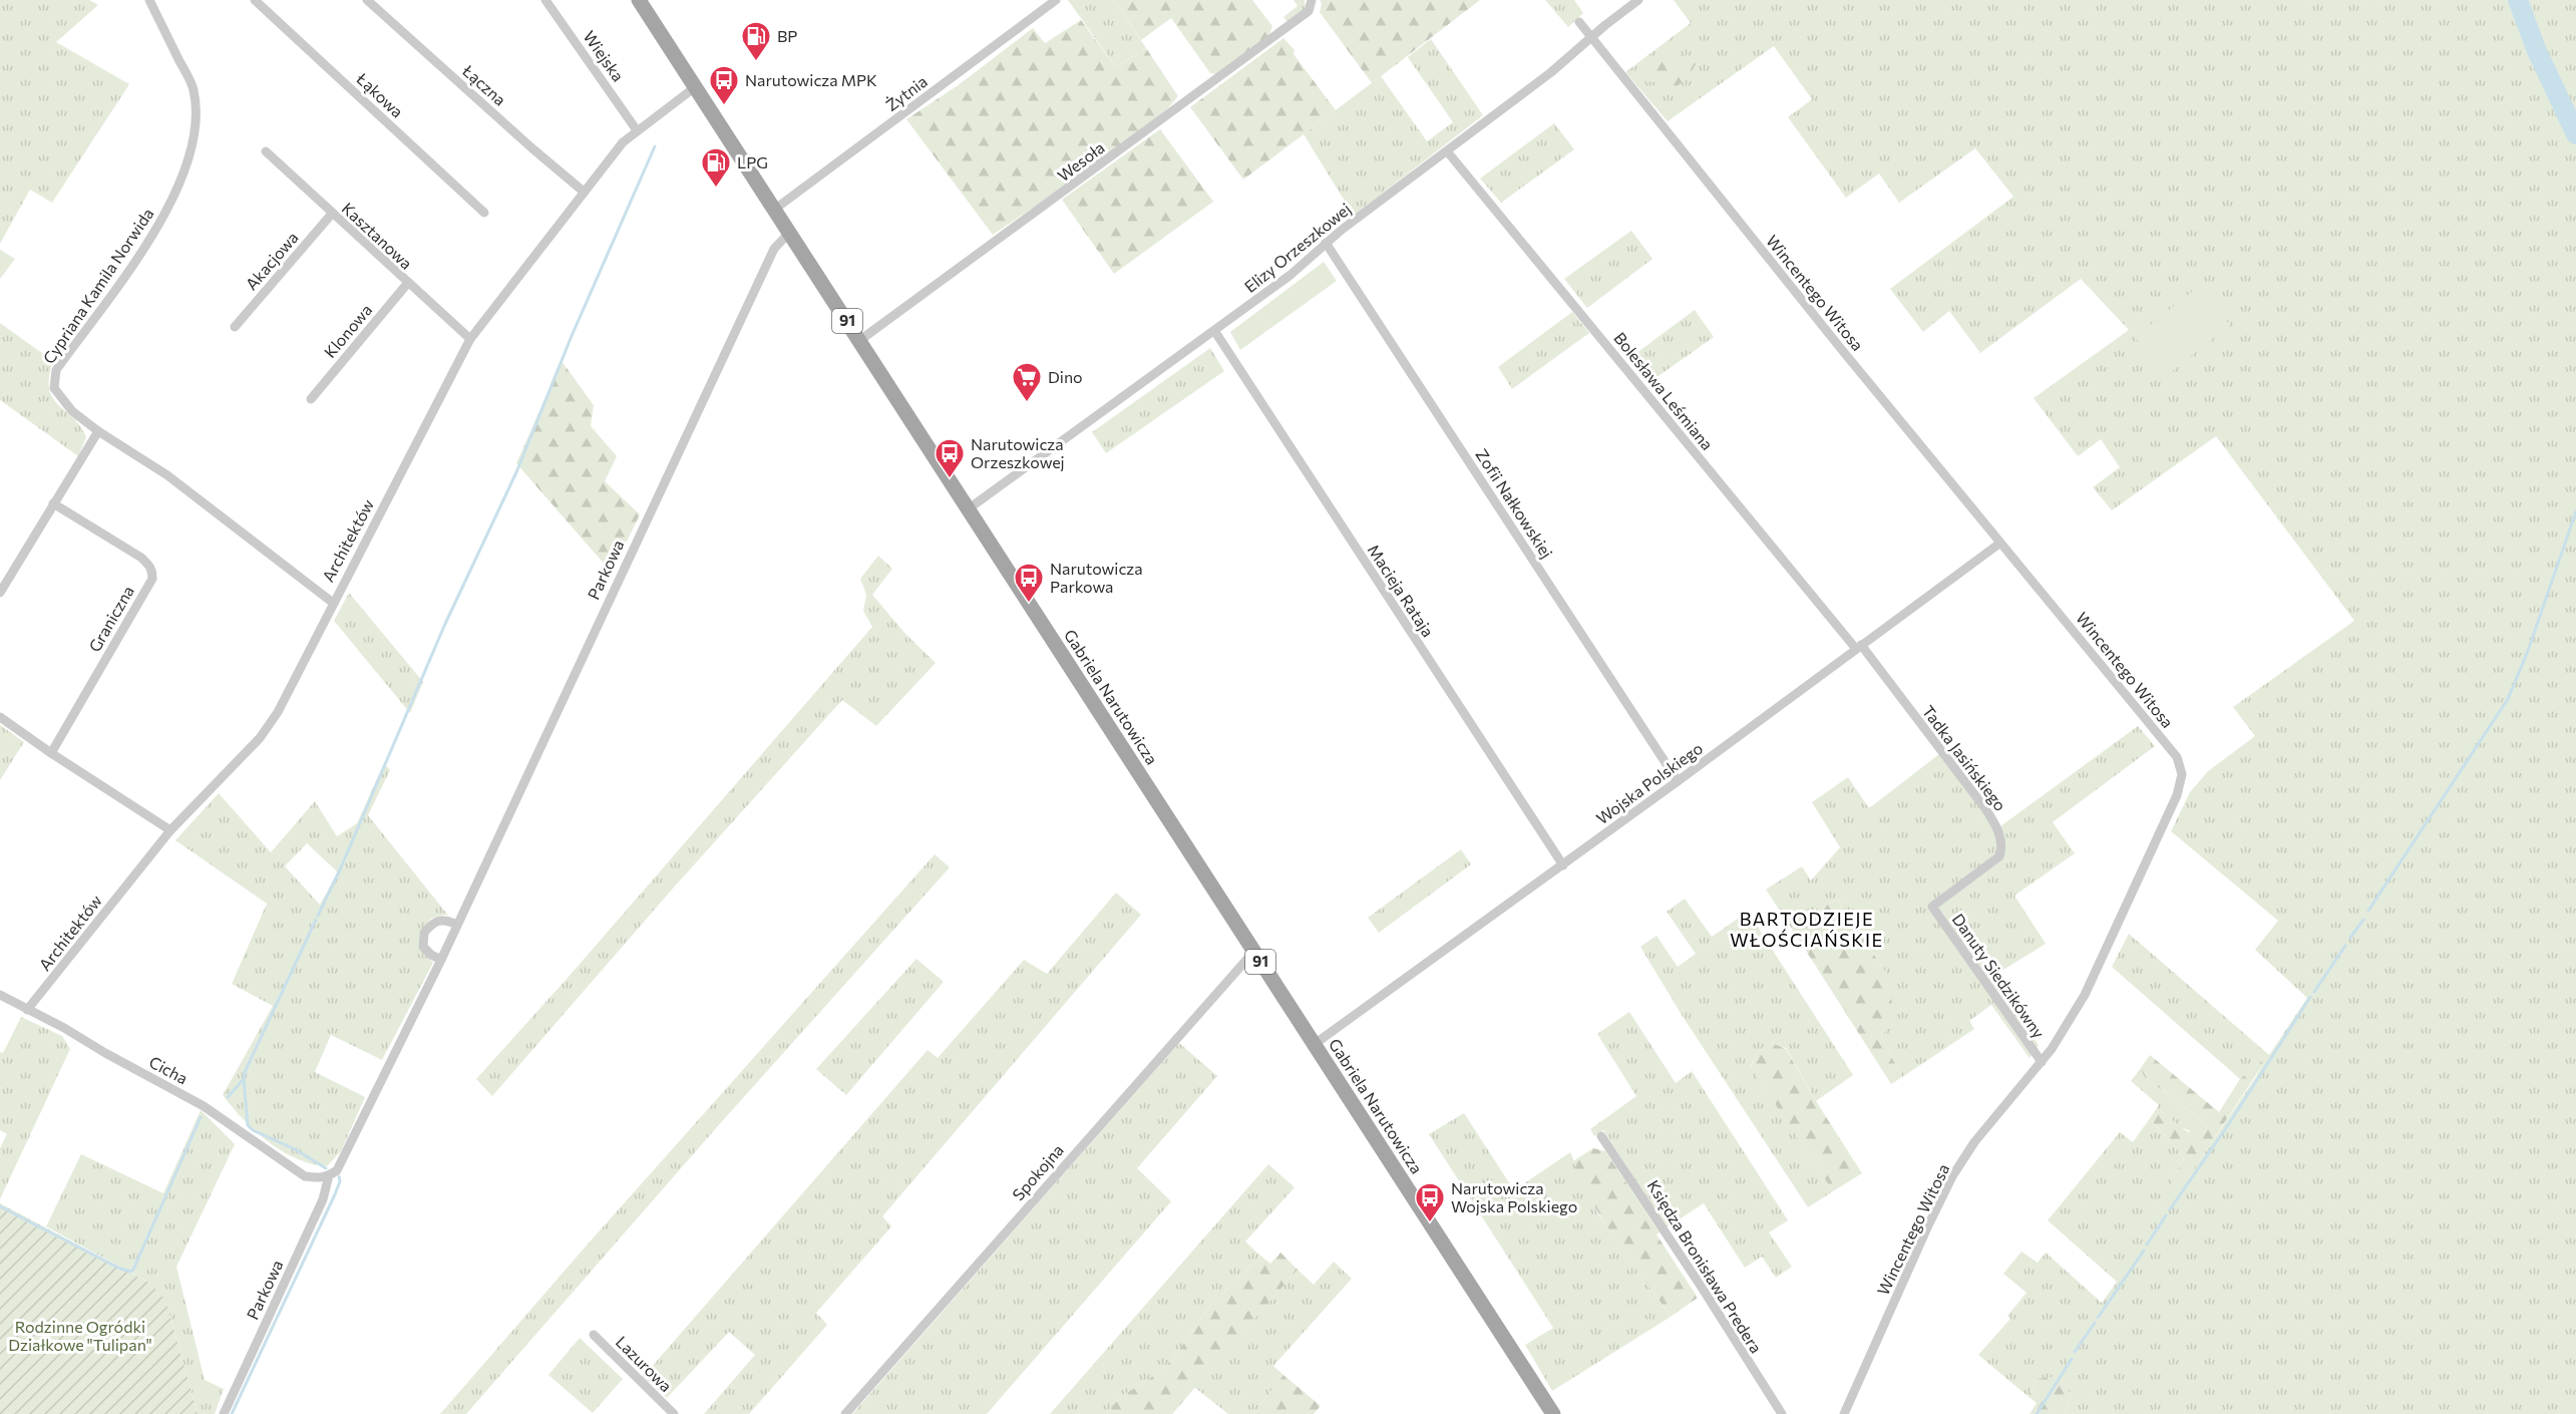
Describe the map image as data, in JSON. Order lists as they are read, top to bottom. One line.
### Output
{"streets":{"main road":["91","Gabriela Narutowicza"],"street":["Wiejska","Łączna","Żytnia","Łąkowa","Wesoła","Kasztanowa","Elizy Orzeszkowej","Akacjowa","Cypriana Kamila Norwida","Wincentego Witosa","Klonowa","Bolesława Leśmiana","Zofii Nałkowskiej","Architektów","Parkowa","Macieja Rataja","Graniczna","Tadka Jasińskiego","Wojska Polskiego","Danuty Siedzikówny","Cicha","Spokojna","Księdza Bronisława Predera","Lazurowa"]},"crossings":[["Wiejska","Architektów"],["Łączna","Architektów"],["Żytnia","Gabriela Narutowicza"],["Wesoła","Gabriela Narutowicza"],["Kasztanowa","Akacjowa"],["Kasztanowa","Klonowa"],["Kasztanowa","Architektów"],["Elizy Orzeszkowej","Wincentego Witosa"],["Elizy Orzeszkowej","Bolesława Leśmiana"],["Elizy Orzeszkowej","Zofii Nałkowskiej"],["Elizy Orzeszkowej","Macieja Rataja"],["Elizy Orzeszkowej","Gabriela Narutowicza"],["Wincentego Witosa","Wojska Polskiego"],["Wincentego Witosa","Danuty Siedzikówny"],["Bolesława Leśmiana","Tadka Jasińskiego"],["Bolesława Leśmiana","Wojska Polskiego"],["Zofii Nałkowskiej","Wojska Polskiego"],["Architektów","Gabriela Narutowicza"],["Architektów","Cicha"],["Parkowa","Gabriela Narutowicza"],["Parkowa","Cicha"],["Macieja Rataja","Wojska Polskiego"],["Gabriela Narutowicza","Wojska Polskiego"],["Gabriela Narutowicza","Spokojna"],["Tadka Jasińskiego","Wojska Polskiego"],["Tadka Jasińskiego","Danuty Siedzikówny"]],"districts":["BARTODZIEJE WŁOŚCIAŃSKIE"],"parks":["Rodzinne Ogródki Działkowe \"Tulipan\""],"places":{"fuel station":["BP","LPG"],"bus stop":["Narutowicza MPK","Narutowicza Orzeszkowej","Narutowicza Parkowa","Narutowicza Wojska Polskiego"],"supermarket":["Dino"]}}
